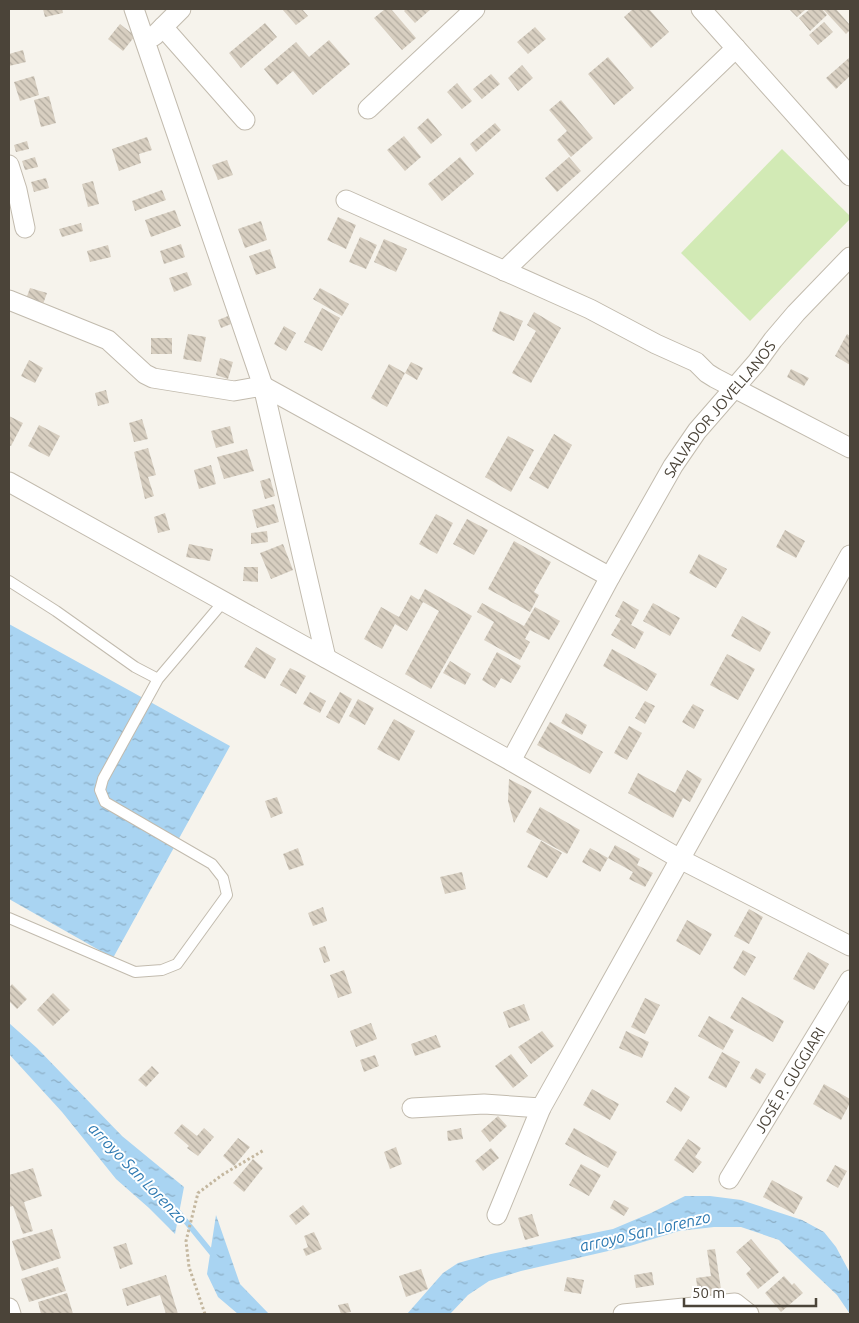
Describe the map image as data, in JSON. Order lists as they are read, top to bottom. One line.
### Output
{"streets":{"street":["SALVADOR JOVELLANOS","JOSÉ P. GUGGIARI"]},"water":["arroyo San Lorenzo"],"scale_bar":"50 m"}
